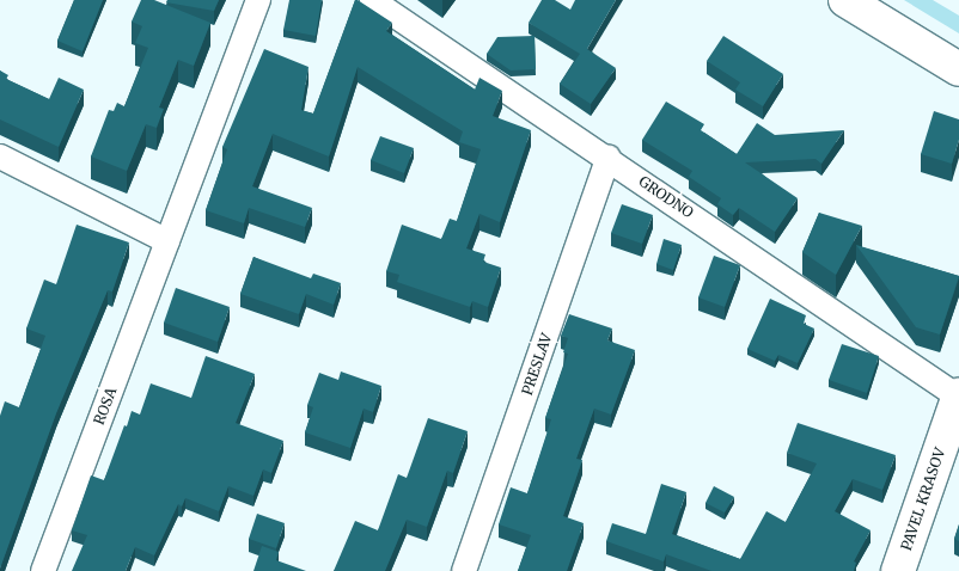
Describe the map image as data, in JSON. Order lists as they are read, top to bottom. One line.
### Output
{"streets":{"main road":["PAVEL KRASOV"],"street":["GRODNO","PRESLAV","ROSA"]},"crossings":[["GRODNO","PRESLAV"],["GRODNO","PAVEL KRASOV"]]}
